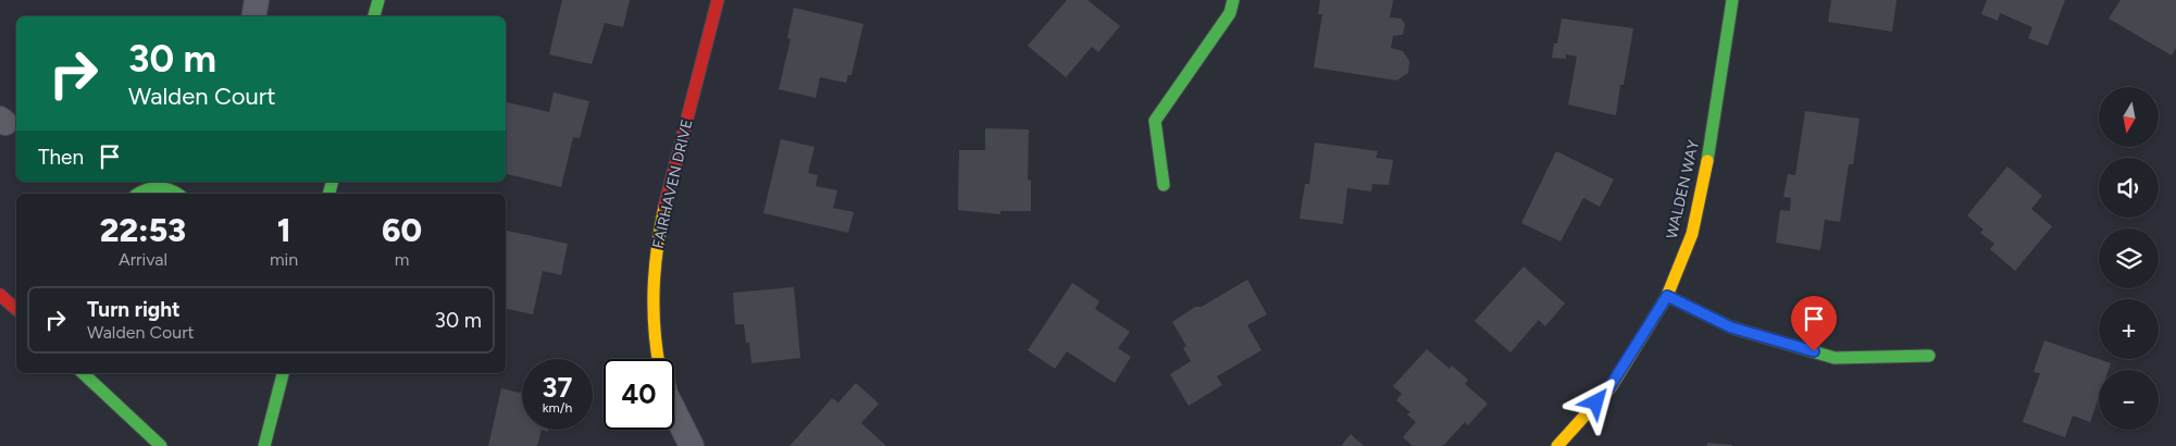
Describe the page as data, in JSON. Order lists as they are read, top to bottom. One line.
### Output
{"streets":{"street":["FAIRHAVEN DRIVE","WALDEN WAY"]},"north":"bottom","page":{"turn":["30 m","Walden Court"],"map_buttons":["+","−"],"then":"Then","eta":["22:53","Arrival","1","min","60","m"],"list":[{"name":"Turn right","note":"Walden Court","value":"30 m"}],"speed":"37 km/h","limit":"40"}}
